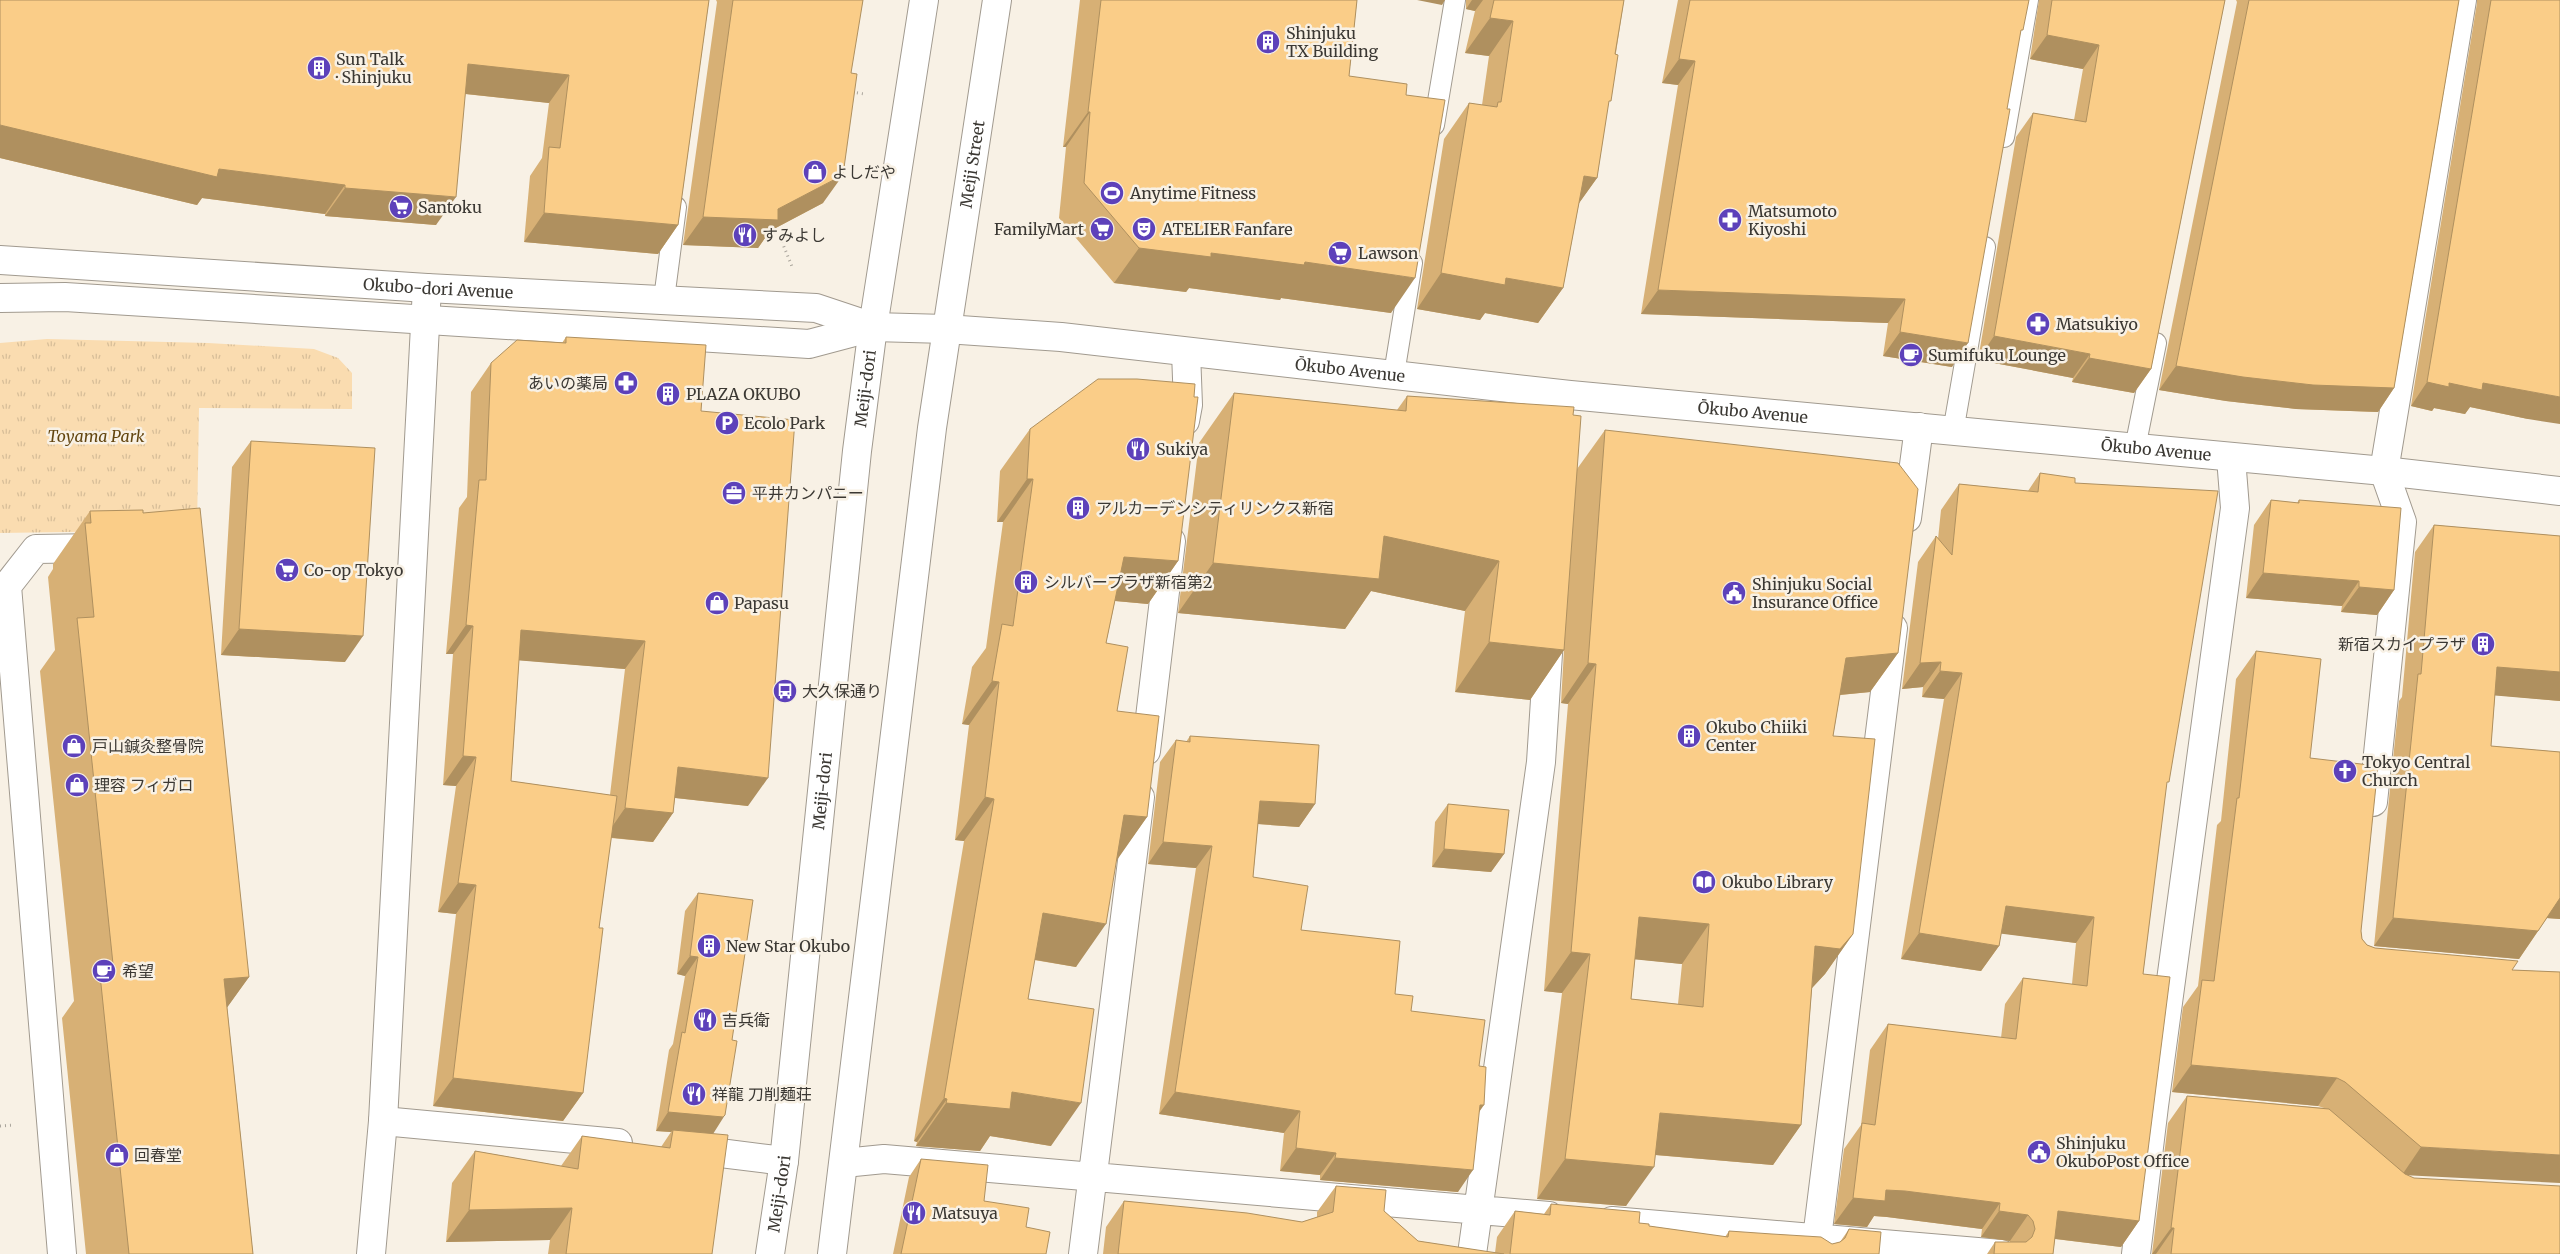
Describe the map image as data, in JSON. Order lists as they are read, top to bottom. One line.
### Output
{"streets":{"street":["Meiji Street","Okubo-dori Avenue","Ōkubo Avenue","Meiji-dori"]},"crossings":[["Meiji Street","Okubo-dori Avenue"],["Meiji Street","Ōkubo Avenue"],["Okubo-dori Avenue","Ōkubo Avenue"],["Okubo-dori Avenue","Meiji-dori"]],"parks":["Toyama Park"],"places":{"building":["Shinjuku TX Building","Sun Talk · Shinjuku","PLAZA OKUBO","アルカーデンシティリンクス新宿","シルバープラザ新宿第2","新宿スカイプラザ","Okubo Chiiki Center","New Star Okubo"],"shop":["よしだや","Papasu","戸山鍼灸整骨院","理容 フィガロ","回春堂"],"sports":["Anytime Fitness"],"supermarket":["Santoku","FamilyMart","Lawson","Co-op Tokyo"],"pharmacy":["Matsumoto Kiyoshi","Matsukiyo","あいの薬局"],"theatre":["ATELIER Fanfare"],"restaurant":["すみよし","Sukiya","吉兵衛","祥龍 刀削麺荘","Matsuya"],"cafe":["Sumifuku Lounge","希望"],"parking":["Ecolo Park"],"office":["平井カンパニー"],"public building":["Shinjuku Social Insurance Office","Shinjuku OkuboPost Office"],"bus stop":["大久保通り"],"church":["Tokyo Central Church"],"library":["Okubo Library"]}}
